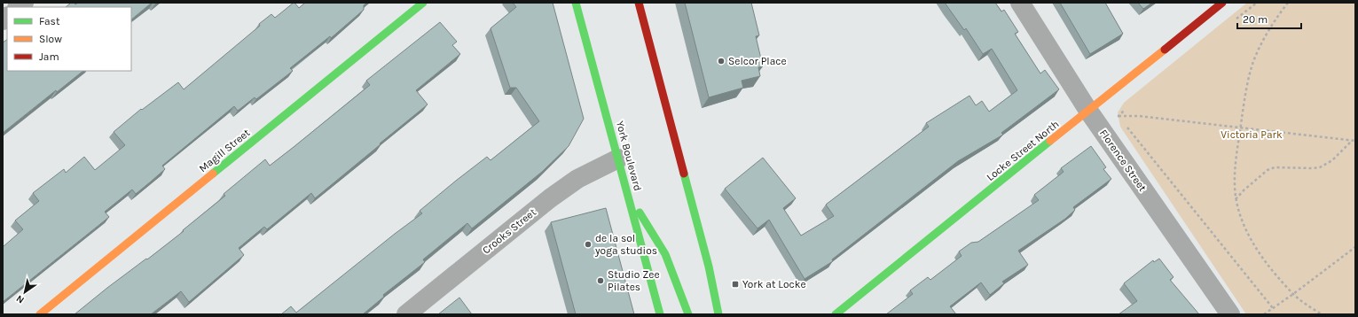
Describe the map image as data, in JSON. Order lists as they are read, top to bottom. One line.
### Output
{"streets":{"street":["Magill Street","Locke Street North","York Boulevard","Florence Street","Crooks Street"]},"crossings":[["Locke Street North","Florence Street"],["York Boulevard","Crooks Street"]],"parks":["Victoria Park"],"places":{"other":["Selcor Place","de la sol yoga studios","Studio Zee Pilates"],"transit":["York at Locke"]},"legend":["Fast","Slow","Jam"],"scale_bar":"20 m","north":"bottom left"}
